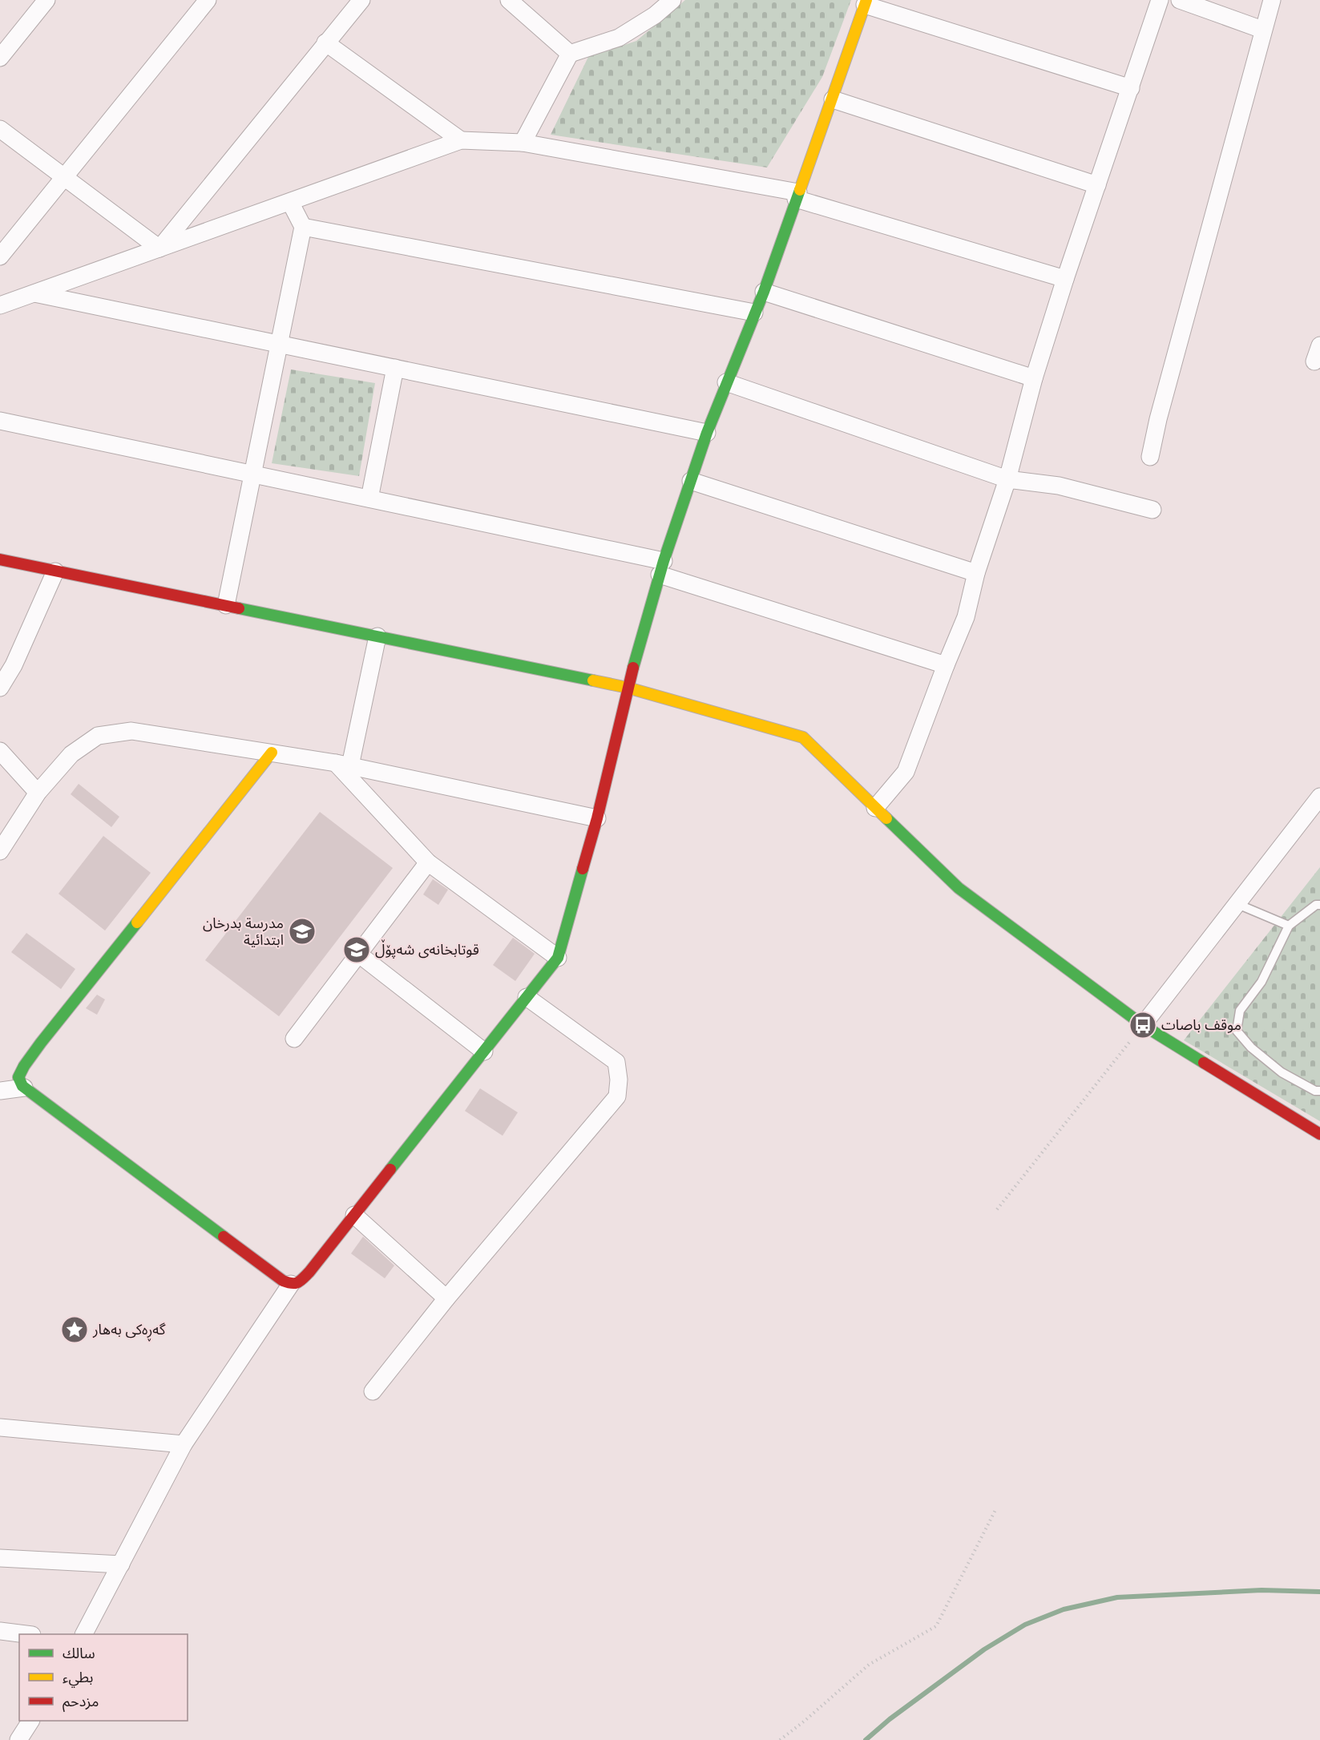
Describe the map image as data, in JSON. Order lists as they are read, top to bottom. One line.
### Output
{"places":{"school or university":["مدرسة بدرخان ابتدائية","قوتابخانەی شەپۆڵ"],"bus stop":["موقف باصات"],"place":["گەڕەکی بەهار"]},"legend":["سالك","بطيء","مزدحم"]}
